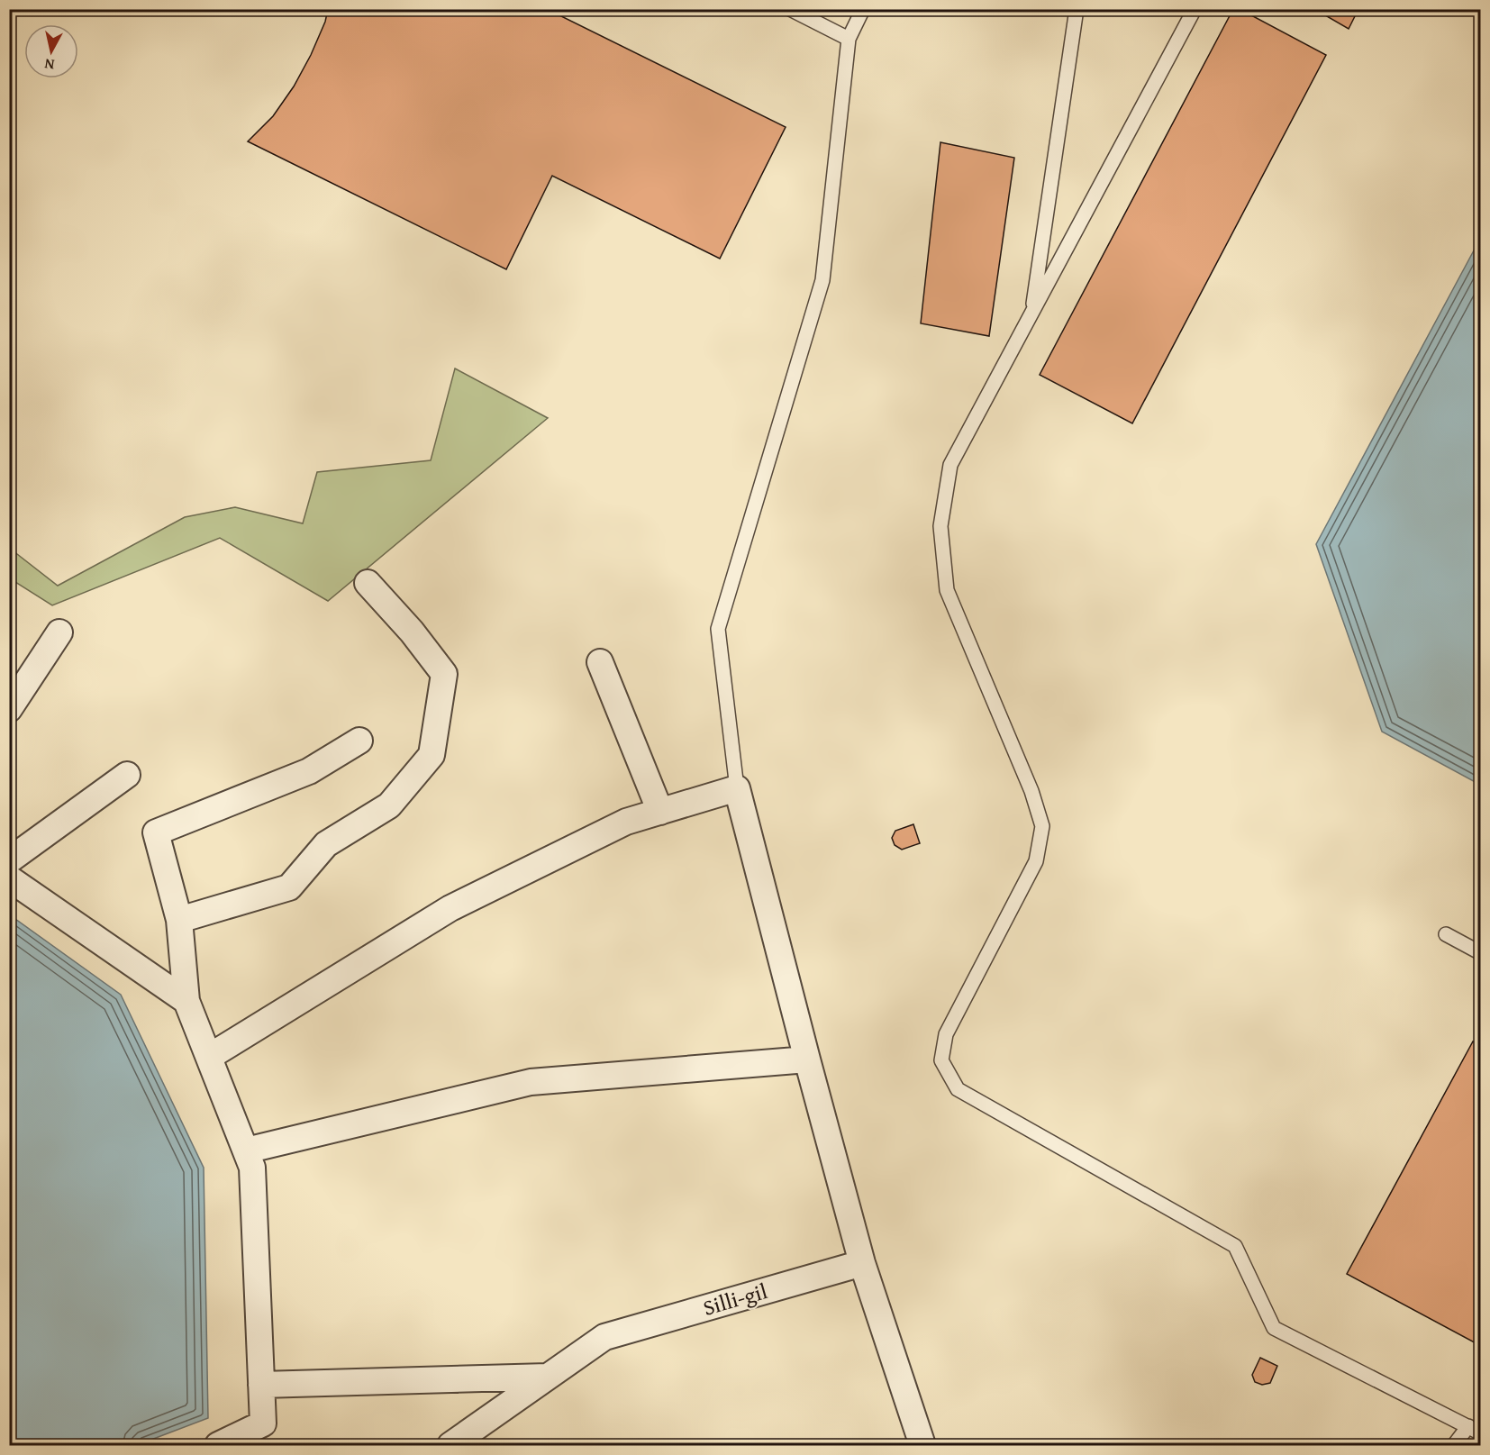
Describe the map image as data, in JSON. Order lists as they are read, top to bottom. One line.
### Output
{"streets":{"street":["Silli-gil"]},"north":"bottom"}
